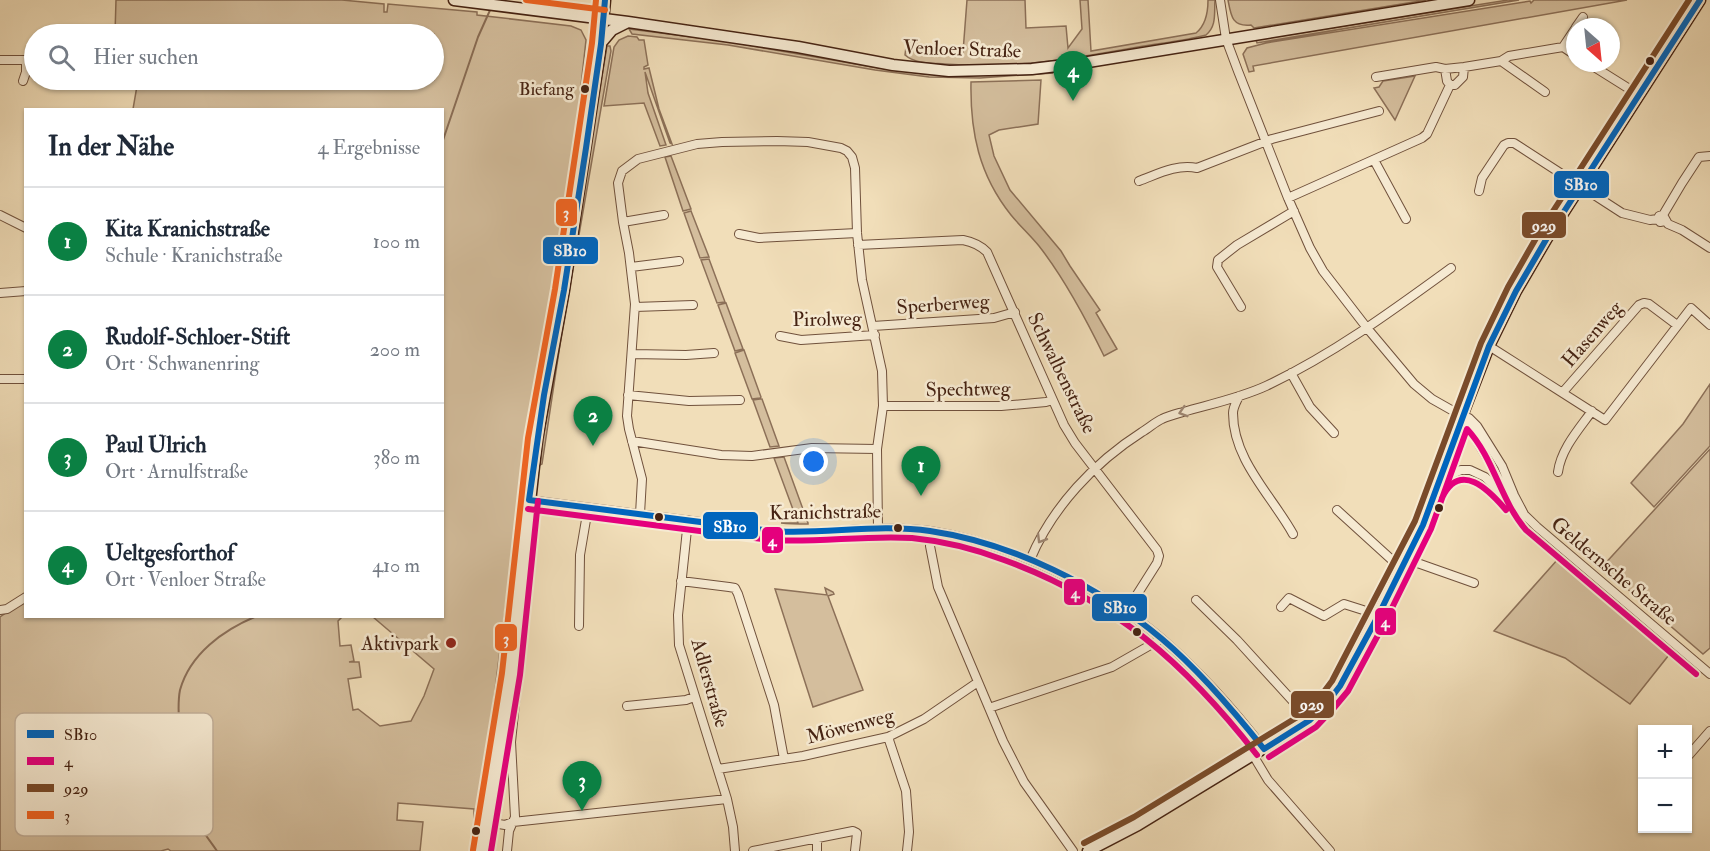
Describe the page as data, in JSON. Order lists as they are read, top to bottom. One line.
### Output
{"streets":{"main road":["Venloer Straße"],"street":["Sperberweg","Pirolweg","Hasenweg","Schwalbenstraße","Spechtweg","Kranichstraße","Geldernsche Straße","Adlerstraße","Möwenweg"]},"crossings":[["Sperberweg","Schwalbenstraße"],["Schwalbenstraße","Spechtweg"],["Schwalbenstraße","Kranichstraße"],["Kranichstraße","Adlerstraße"],["Adlerstraße","Möwenweg"]],"places":["Biefang","Aktivpark"],"lines":["transit line SB10","transit line 929","transit line 3","transit line 4"],"legend":["SB10","4","929","3"],"north":"bottom right","page":{"search":"Hier suchen","pins":["4","2","1","3"],"heading":["In der Nähe","4 Ergebnisse"],"list":[{"mark":"1","name":"Kita Kranichstraße","note":"Schule · Kranichstraße","value":"100 m"},{"mark":"2","name":"Rudolf-Schloer-Stift","note":"Ort · Schwanenring","value":"200 m"},{"mark":"3","name":"Paul Ulrich","note":"Ort · Arnulfstraße","value":"380 m"},{"mark":"4","name":"Ueltgesforthof","note":"Ort · Venloer Straße","value":"410 m"}],"map_buttons":["+","−"]}}
